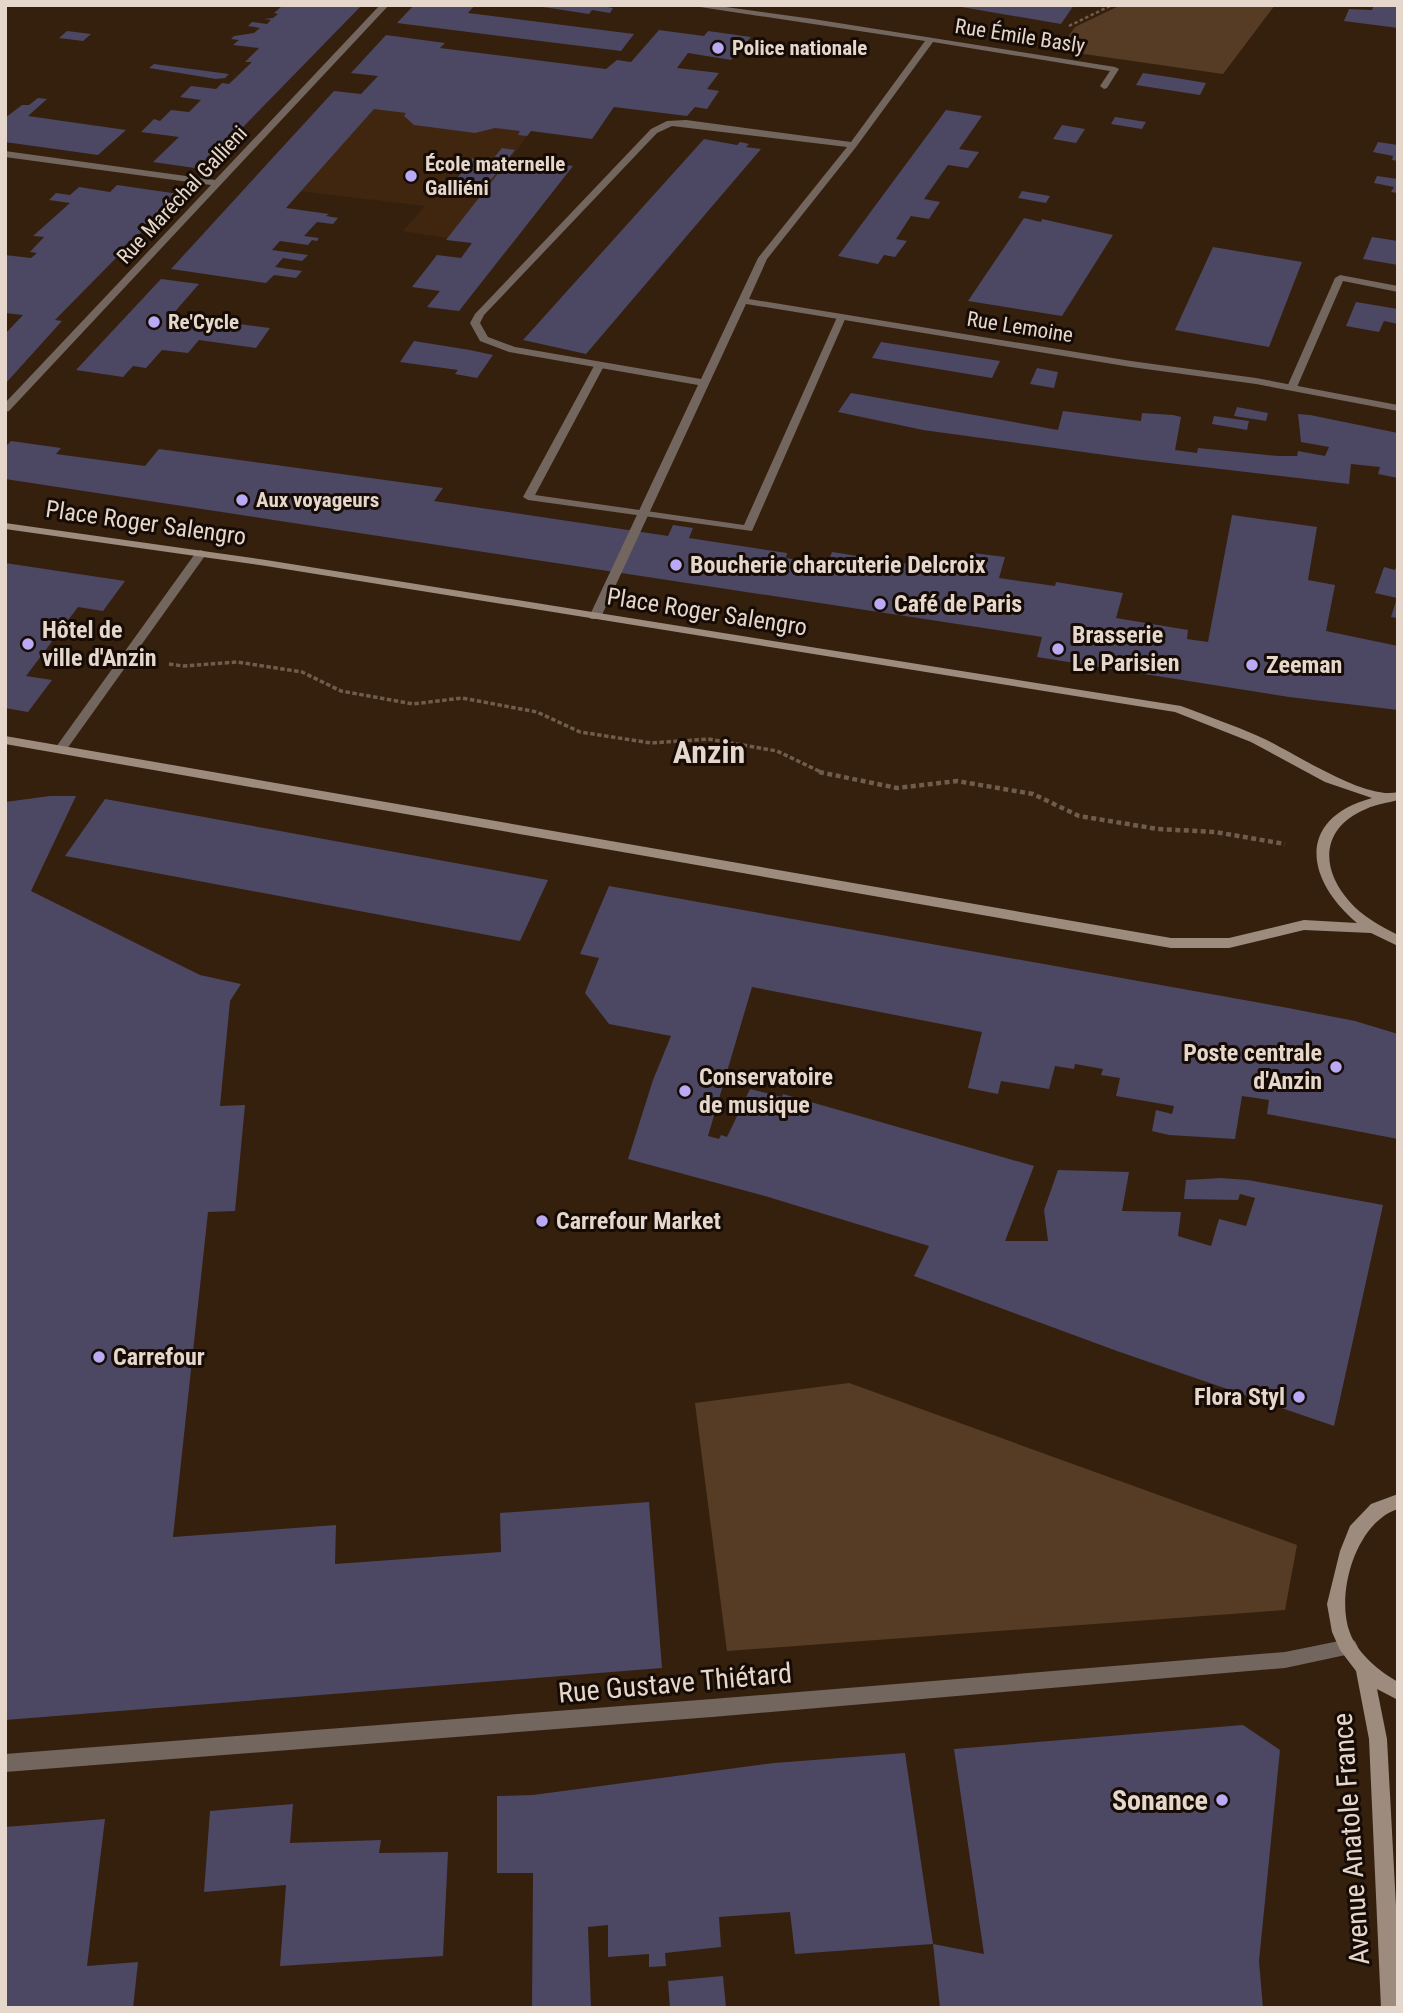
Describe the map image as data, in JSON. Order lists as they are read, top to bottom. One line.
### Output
{"streets":{"street":["Rue Émile Basly","Rue Maréchal Gallieni","Rue Lemoine","Place Roger Salengro","Rue Gustave Thiétard","Avenue Anatole France"]},"crossings":[["Rue Gustave Thiétard","Avenue Anatole France"]],"districts":["Anzin"],"places":["Police nationale","École maternelle Galliéni","Re'Cycle","Aux voyageurs","Boucherie charcuterie Delcroix","Café de Paris","Hôtel de ville d'Anzin","Brasserie Le Parisien","Zeeman","Poste centrale d'Anzin","Conservatoire de musique","Carrefour Market","Carrefour","Flora Styl","Sonance"]}
